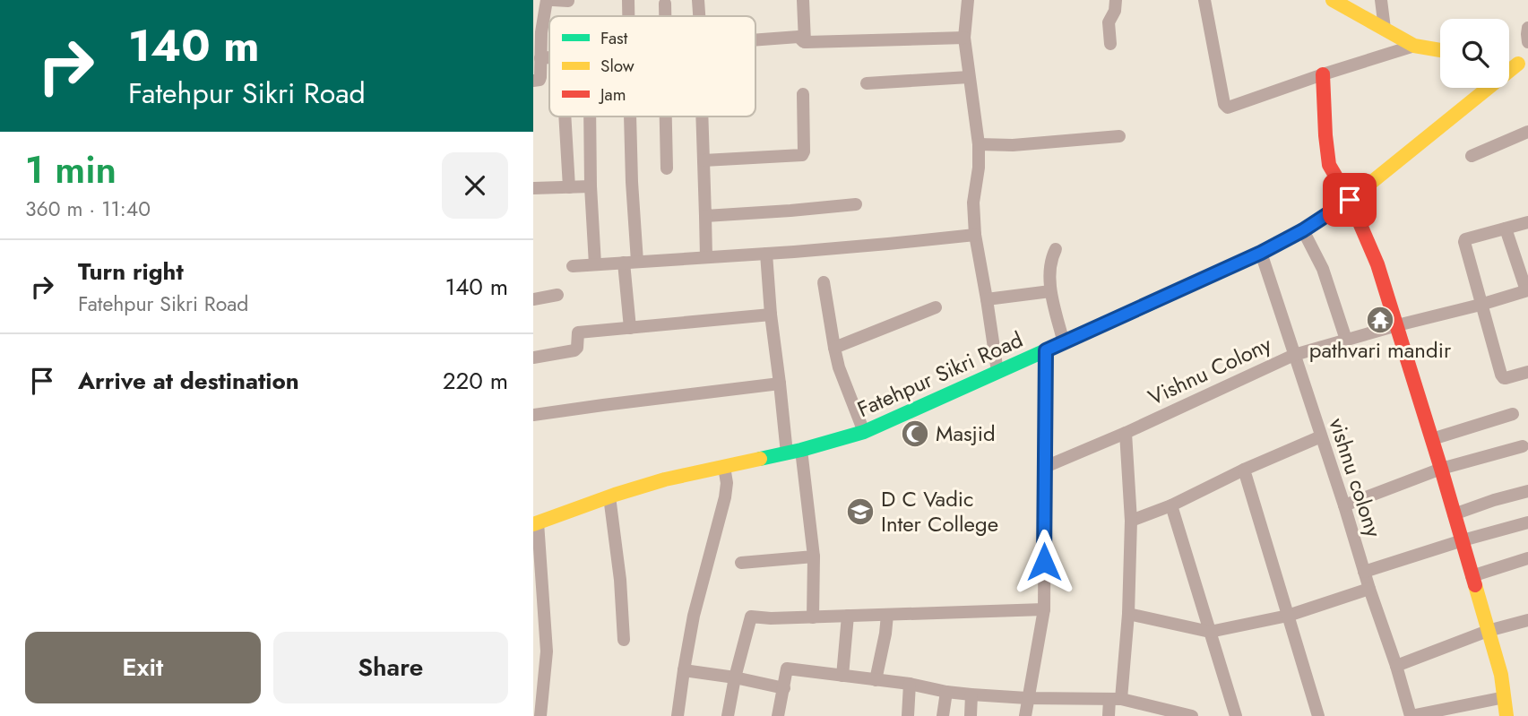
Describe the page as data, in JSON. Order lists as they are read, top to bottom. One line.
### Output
{"streets":{"main road":["Fatehpur Sikri Road"],"street":["Vishnu Colony","vishnu colony"]},"crossings":[["Vishnu Colony","vishnu colony"],["Fatehpur Sikri Road","vishnu colony"]],"places":{"temple":["pathvari mandir"],"mosque":["Masjid"],"school or university":["D C Vadic Inter College"]},"legend":["Fast","Slow","Jam"],"page":{"turn":["140 m","Fatehpur Sikri Road"],"heading":["1 min","360 m · 11:40"],"list":[{"name":"Turn right","note":"Fatehpur Sikri Road","value":"140 m"},{"name":"Arrive at destination","value":"220 m"}],"buttons":["Exit","Share"]}}
